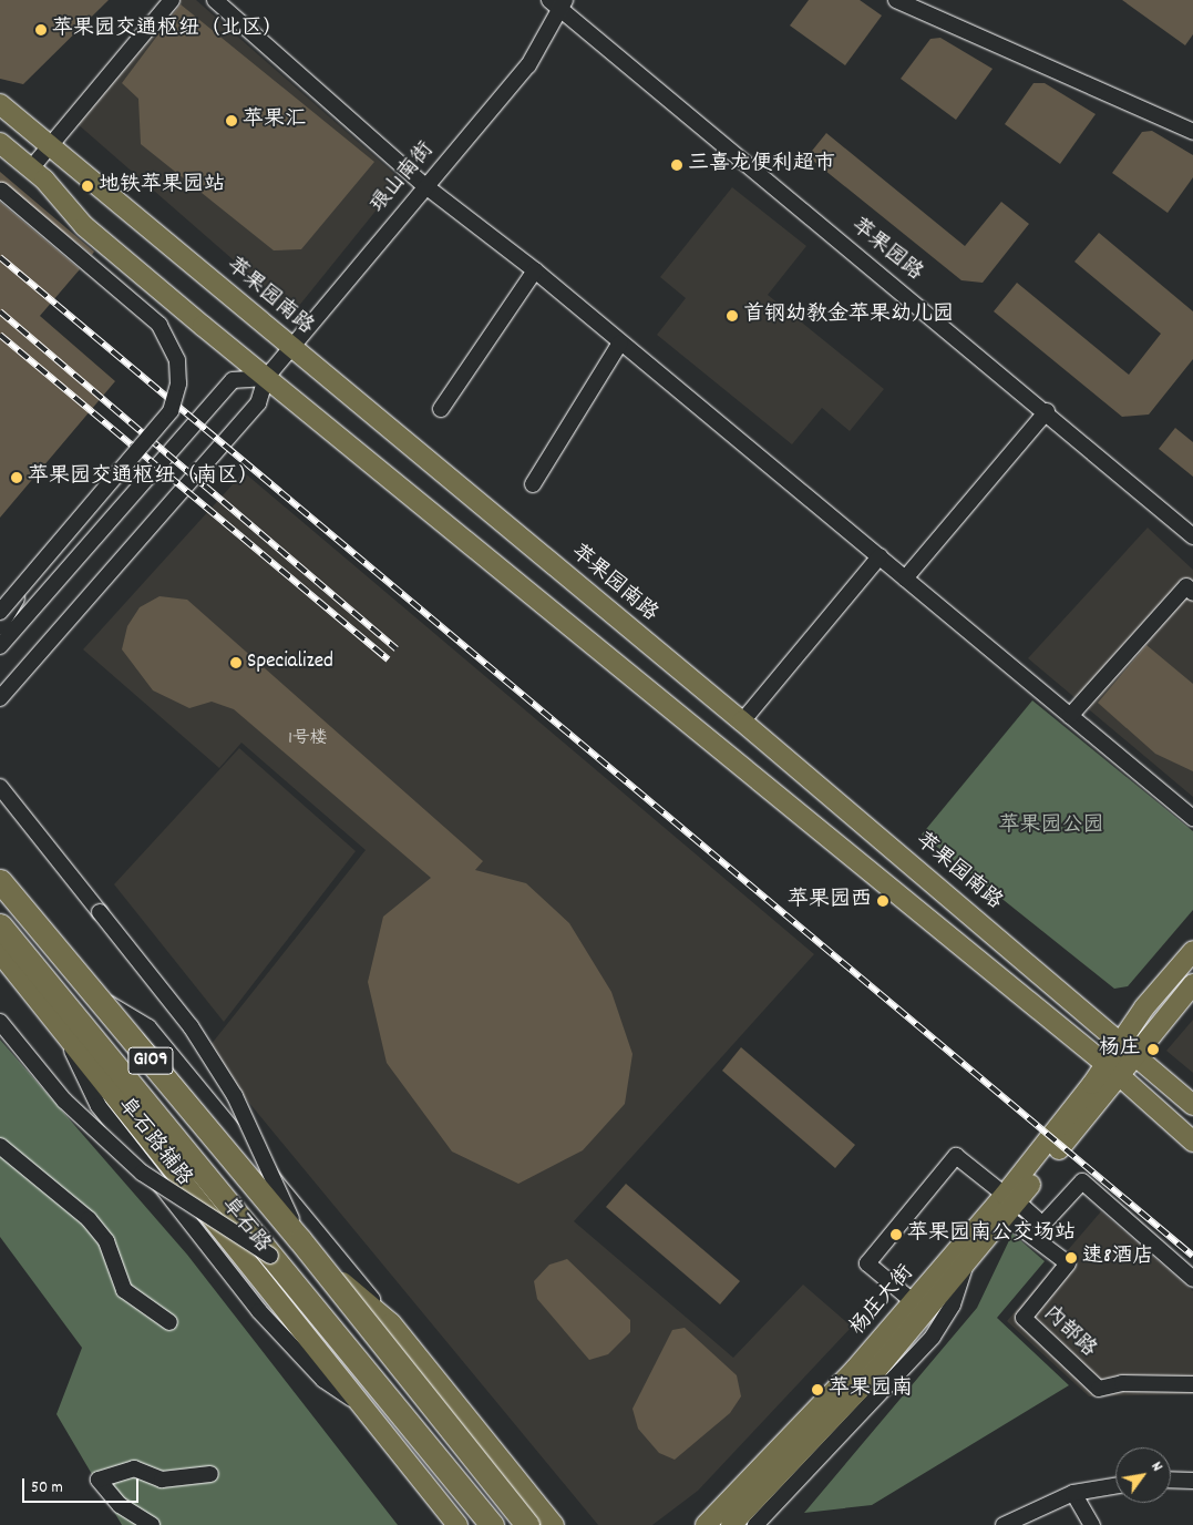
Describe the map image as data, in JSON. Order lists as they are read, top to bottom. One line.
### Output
{"streets":{"highway":["G109","阜石路"],"main road":["苹果园南路","杨庄大街"],"street":["琅山南街","苹果园路","内部路"]},"crossings":[["琅山南街","苹果园路"],["琅山南街","苹果园南路"],["苹果园南路","杨庄大街"],["杨庄大街","内部路"]],"parks":["苹果园公园"],"places":["苹果园交通枢纽（北区）","苹果汇","三喜龙便利超市","地铁苹果园站","首钢幼教金苹果幼儿园","苹果园交通枢纽（南区）","Specialized","苹果园西","杨庄","苹果园南公交场站","速8酒店","苹果园南"],"house_numbers":["1号楼"],"scale_bar":"50 m","north":"top right"}
